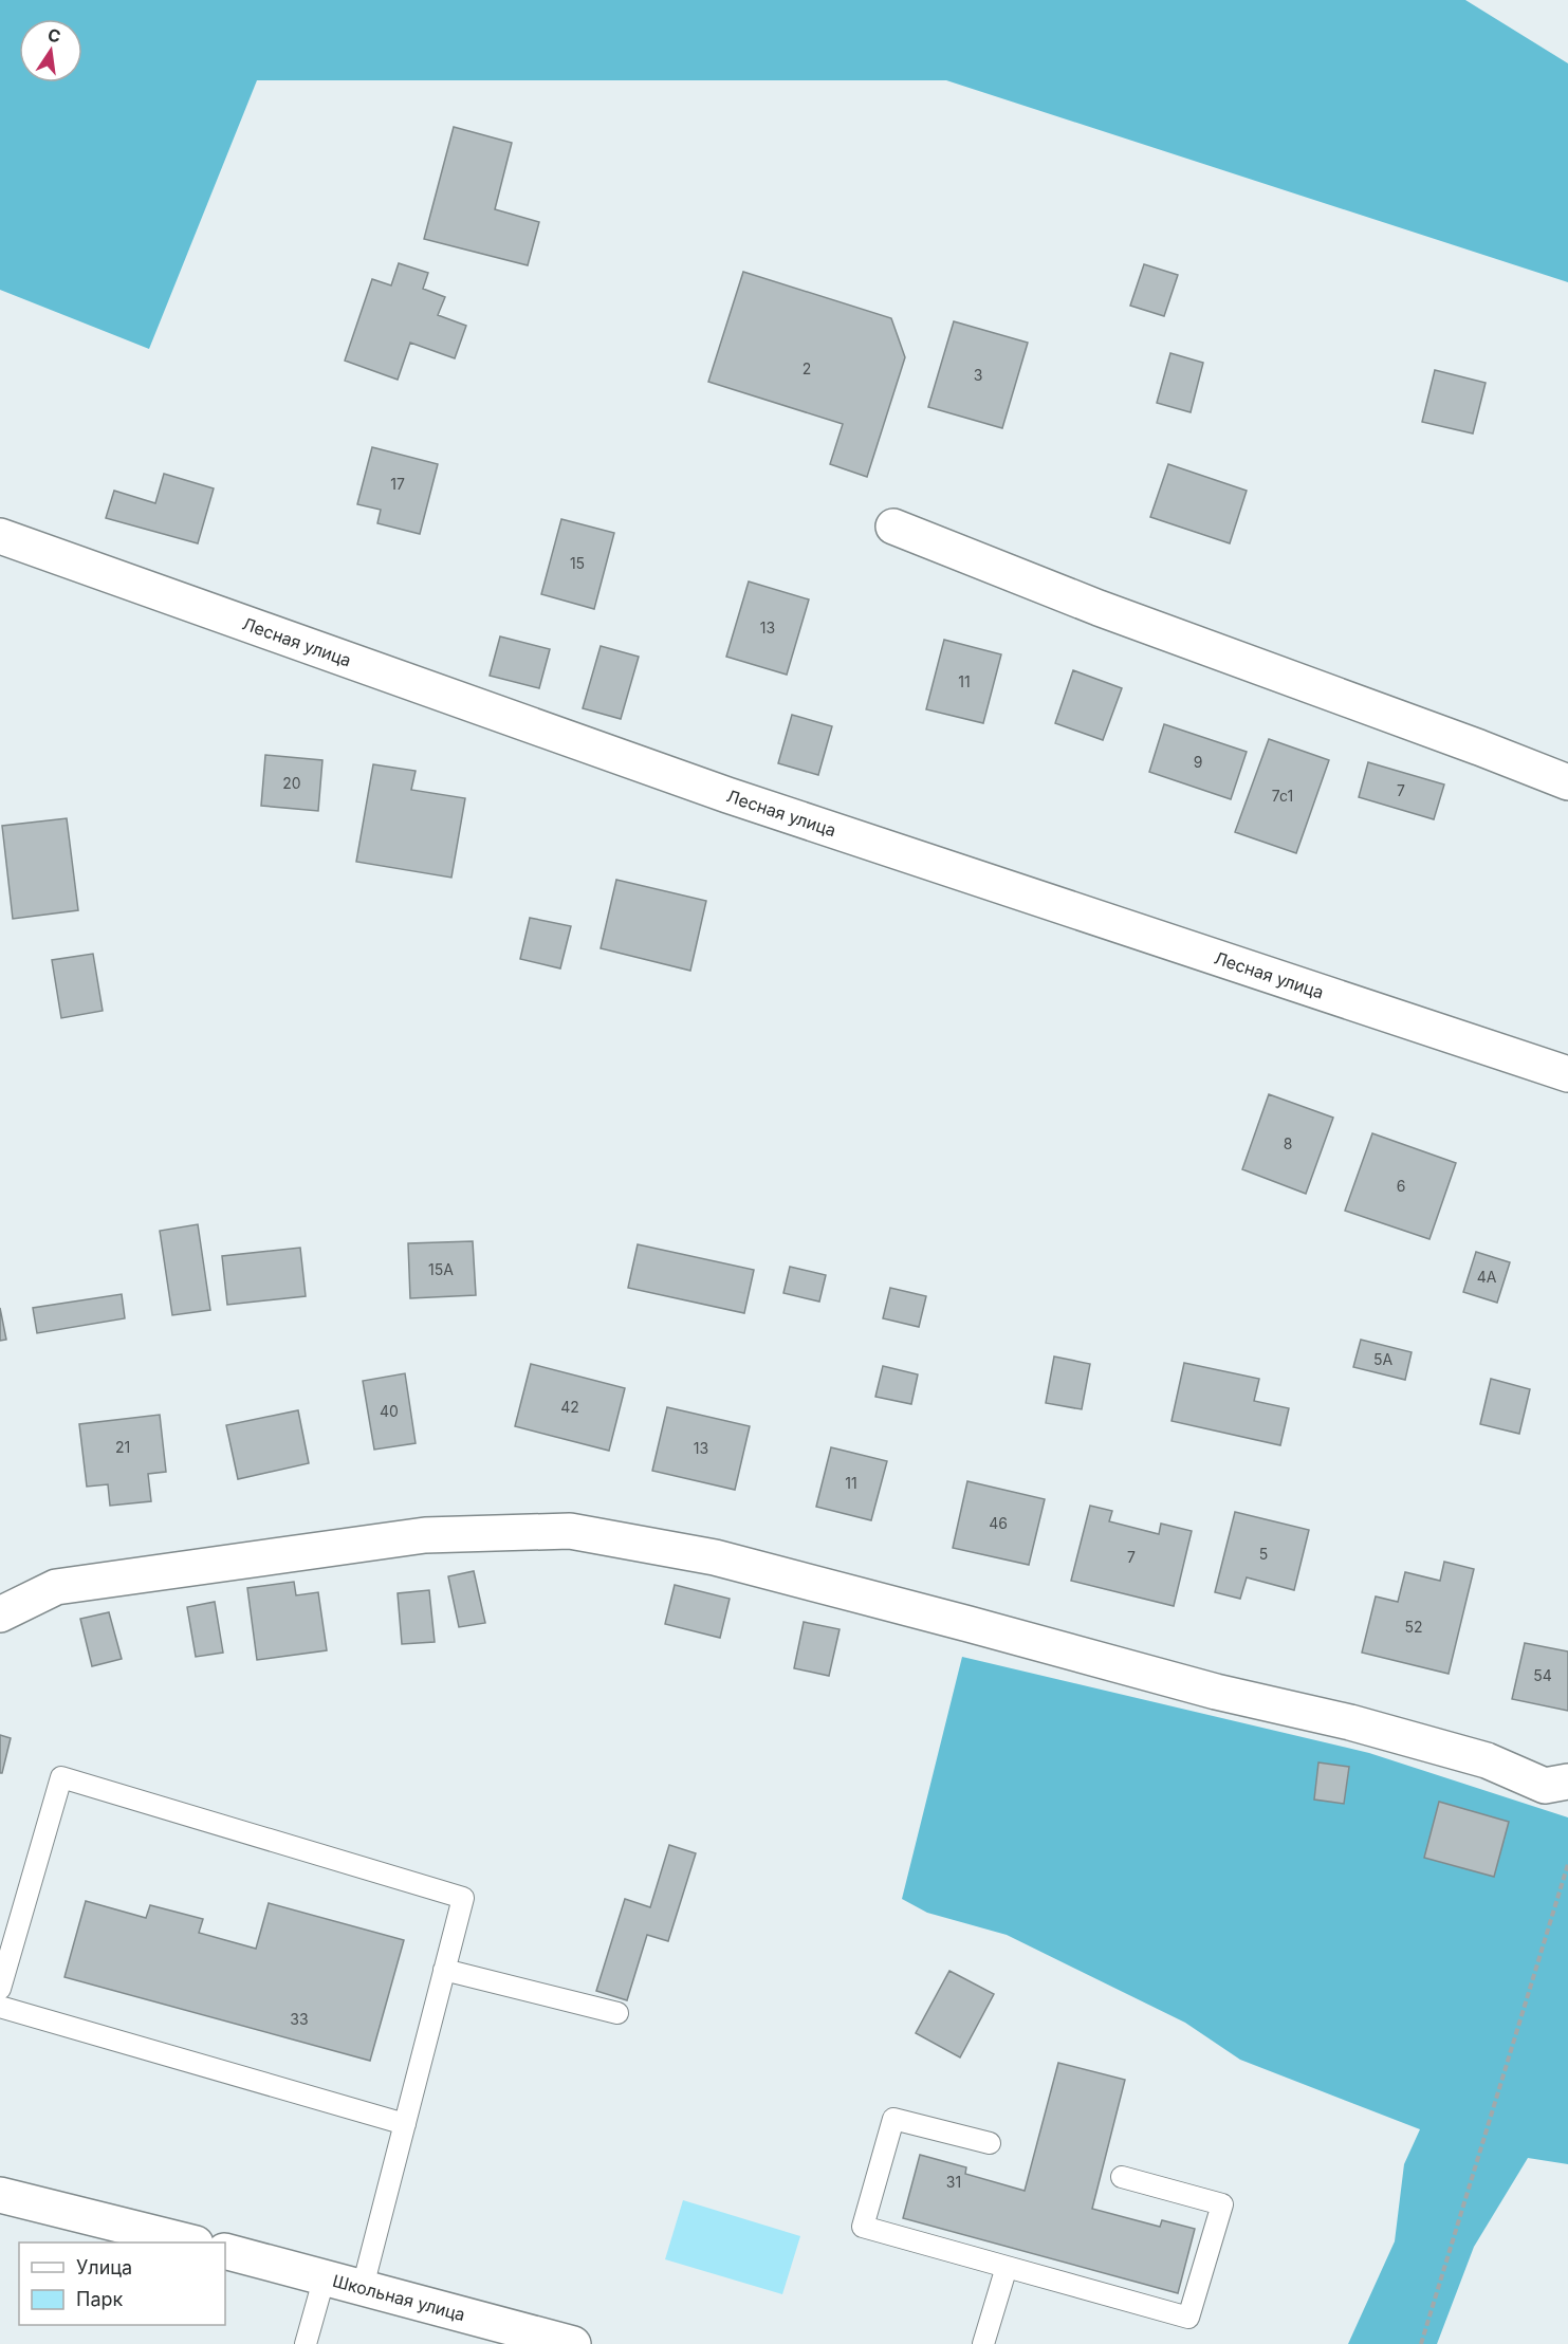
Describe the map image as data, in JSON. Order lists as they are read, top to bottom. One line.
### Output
{"streets":{"street":["Лесная улица","Школьная улица"]},"house_numbers":["2","3","17","15","13","11","9","20","7","7с1","8","6","15А","4А","5А","42","40","21","13","11","46","5","7","52","54","33","31"],"legend":["Улица","Парк"],"north":"top"}
